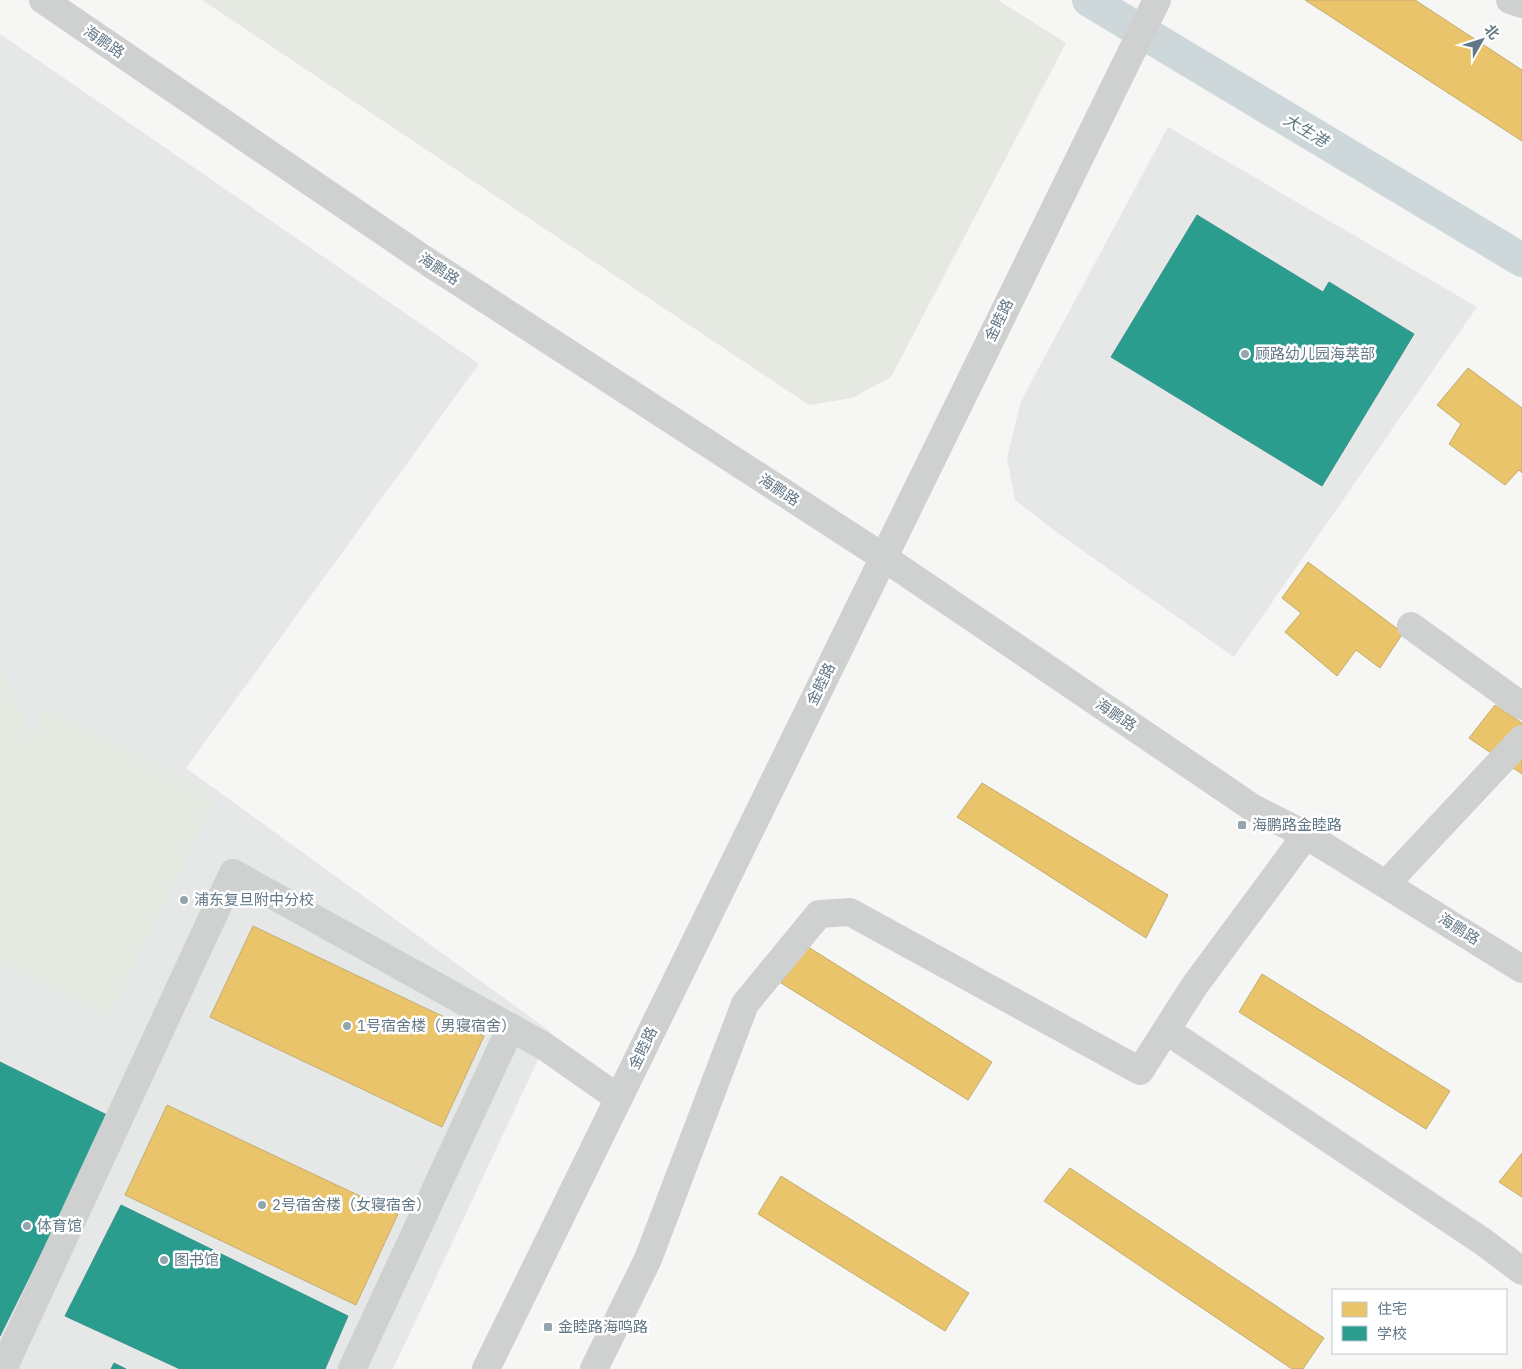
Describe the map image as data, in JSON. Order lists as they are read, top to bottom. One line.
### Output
{"streets":{"street":["海鹏路","金睦路"]},"crossings":[["海鹏路","金睦路"]],"water":["大生港"],"places":{"other":["顾路幼儿园海萃部","浦东复旦附中分校","1号宿舍楼（男寝宿舍）","2号宿舍楼（女寝宿舍）","体育馆","图书馆"],"transit":["海鹏路金睦路","金睦路海鸣路"]},"legend":["住宅","学校"],"north":"top right"}
